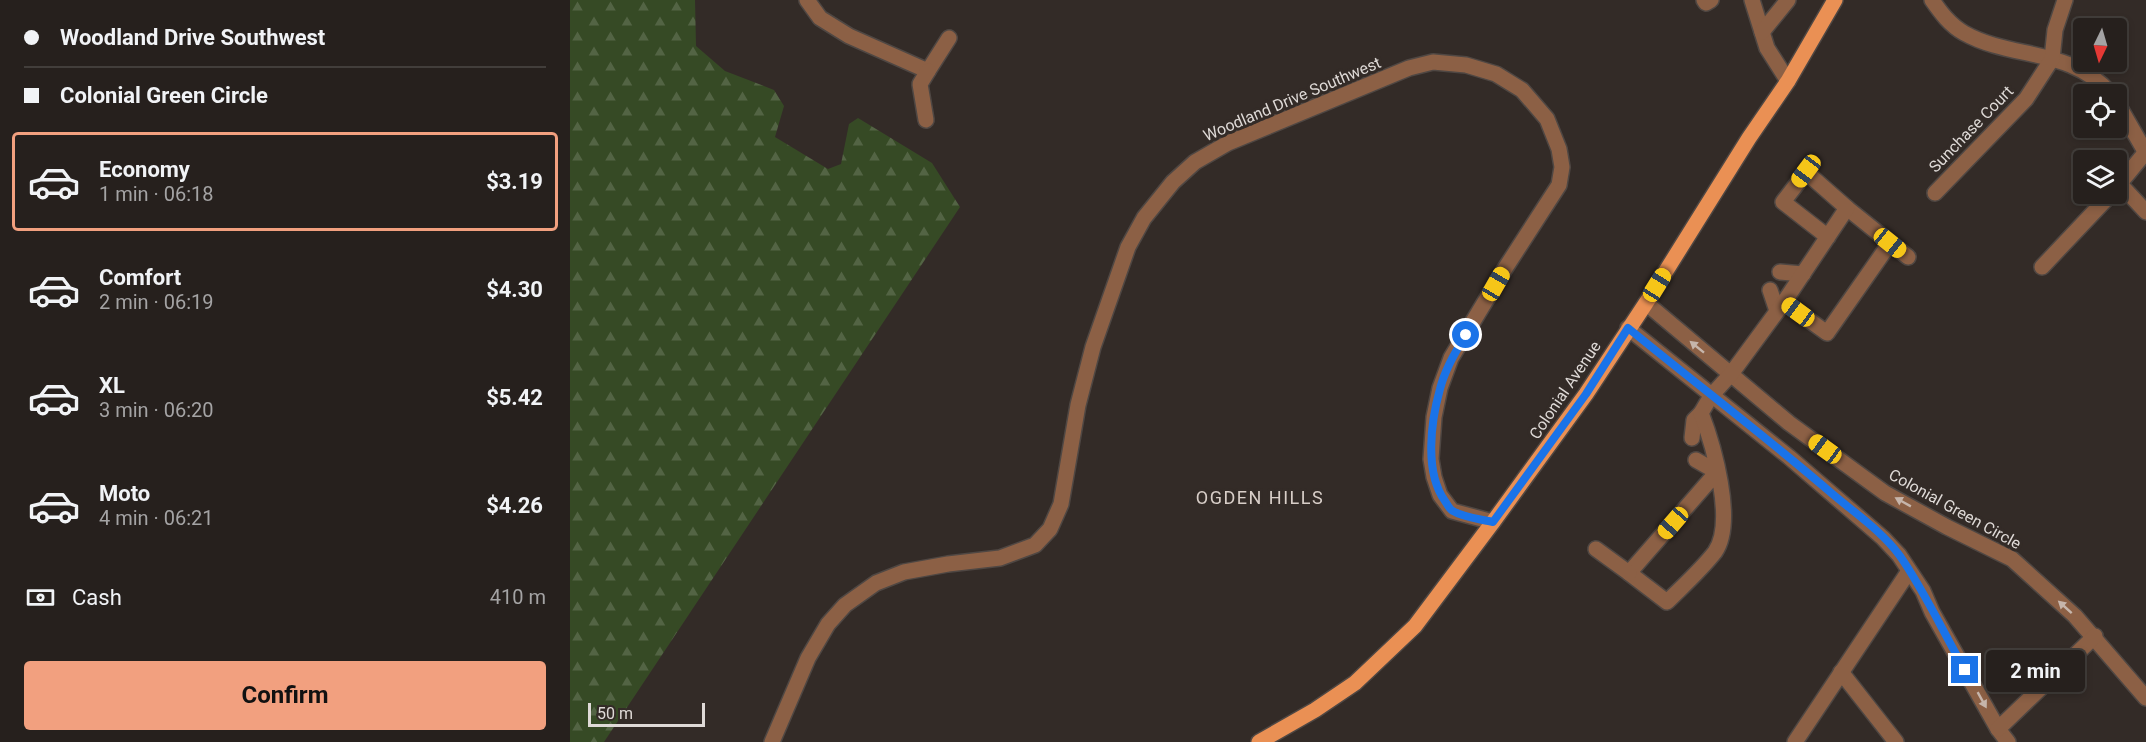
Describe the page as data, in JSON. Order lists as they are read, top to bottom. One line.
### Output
{"streets":{"main road":["Colonial Avenue"],"street":["Woodland Drive Southwest","Sunchase Court","Colonial Green Circle"]},"crossings":[["Woodland Drive Southwest","Colonial Avenue"],["Colonial Avenue","Colonial Green Circle"]],"districts":["OGDEN HILLS"],"scale_bar":"50 m","north":"bottom","page":{"banner":["Woodland Drive Southwest","Colonial Green Circle"],"list":[{"name":"Economy","note":"1 min · 06:18","value":"$3.19"},{"name":"Comfort","note":"2 min · 06:19","value":"$4.30"},{"name":"XL","note":"3 min · 06:20","value":"$5.42"},{"name":"Moto","note":"4 min · 06:21","value":"$4.26"}],"pay":["Cash","410 m"],"buttons":"Confirm","bubble":"2 min","scale":"50 m"}}
